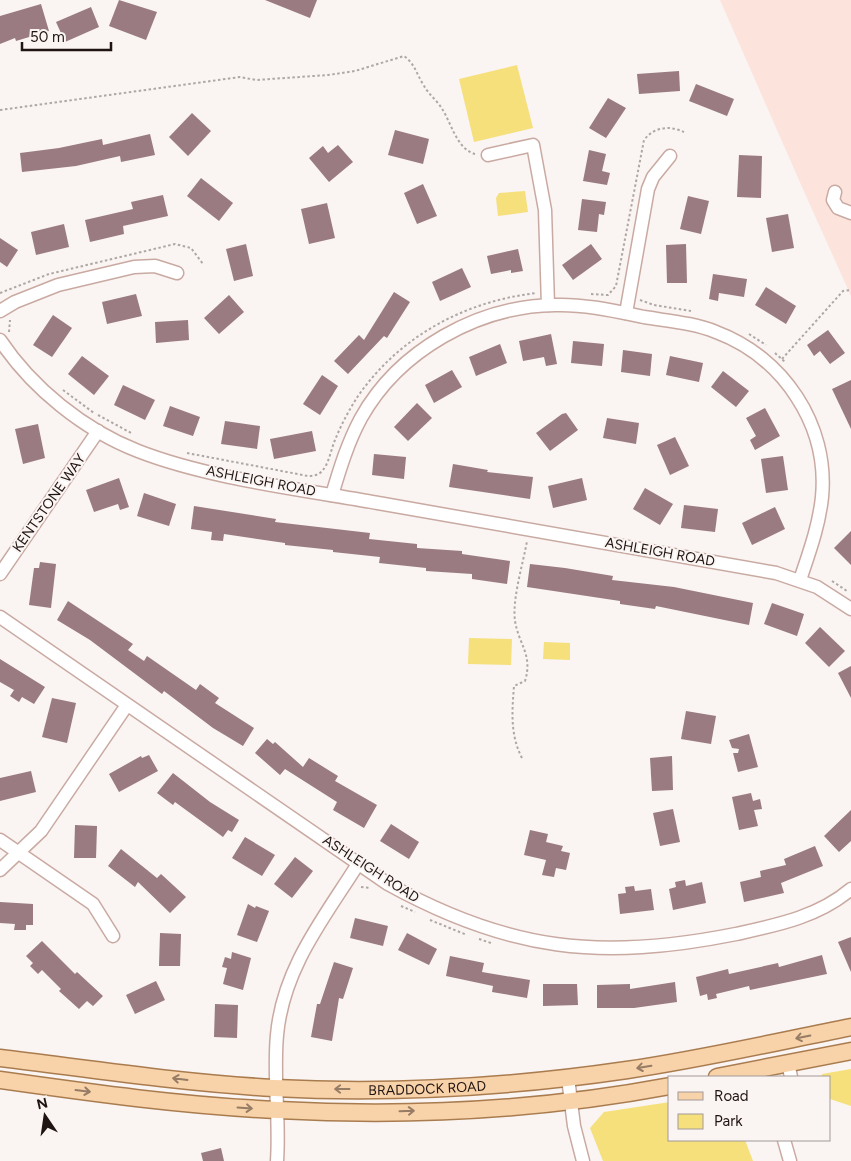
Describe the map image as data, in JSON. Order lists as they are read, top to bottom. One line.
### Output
{"streets":{"main road":["BRADDOCK ROAD"],"street":["ASHLEIGH ROAD","KENTSTONE WAY"]},"crossings":[["ASHLEIGH ROAD","KENTSTONE WAY"]],"legend":["Road","Park"],"scale_bar":"50 m","north":"top"}
